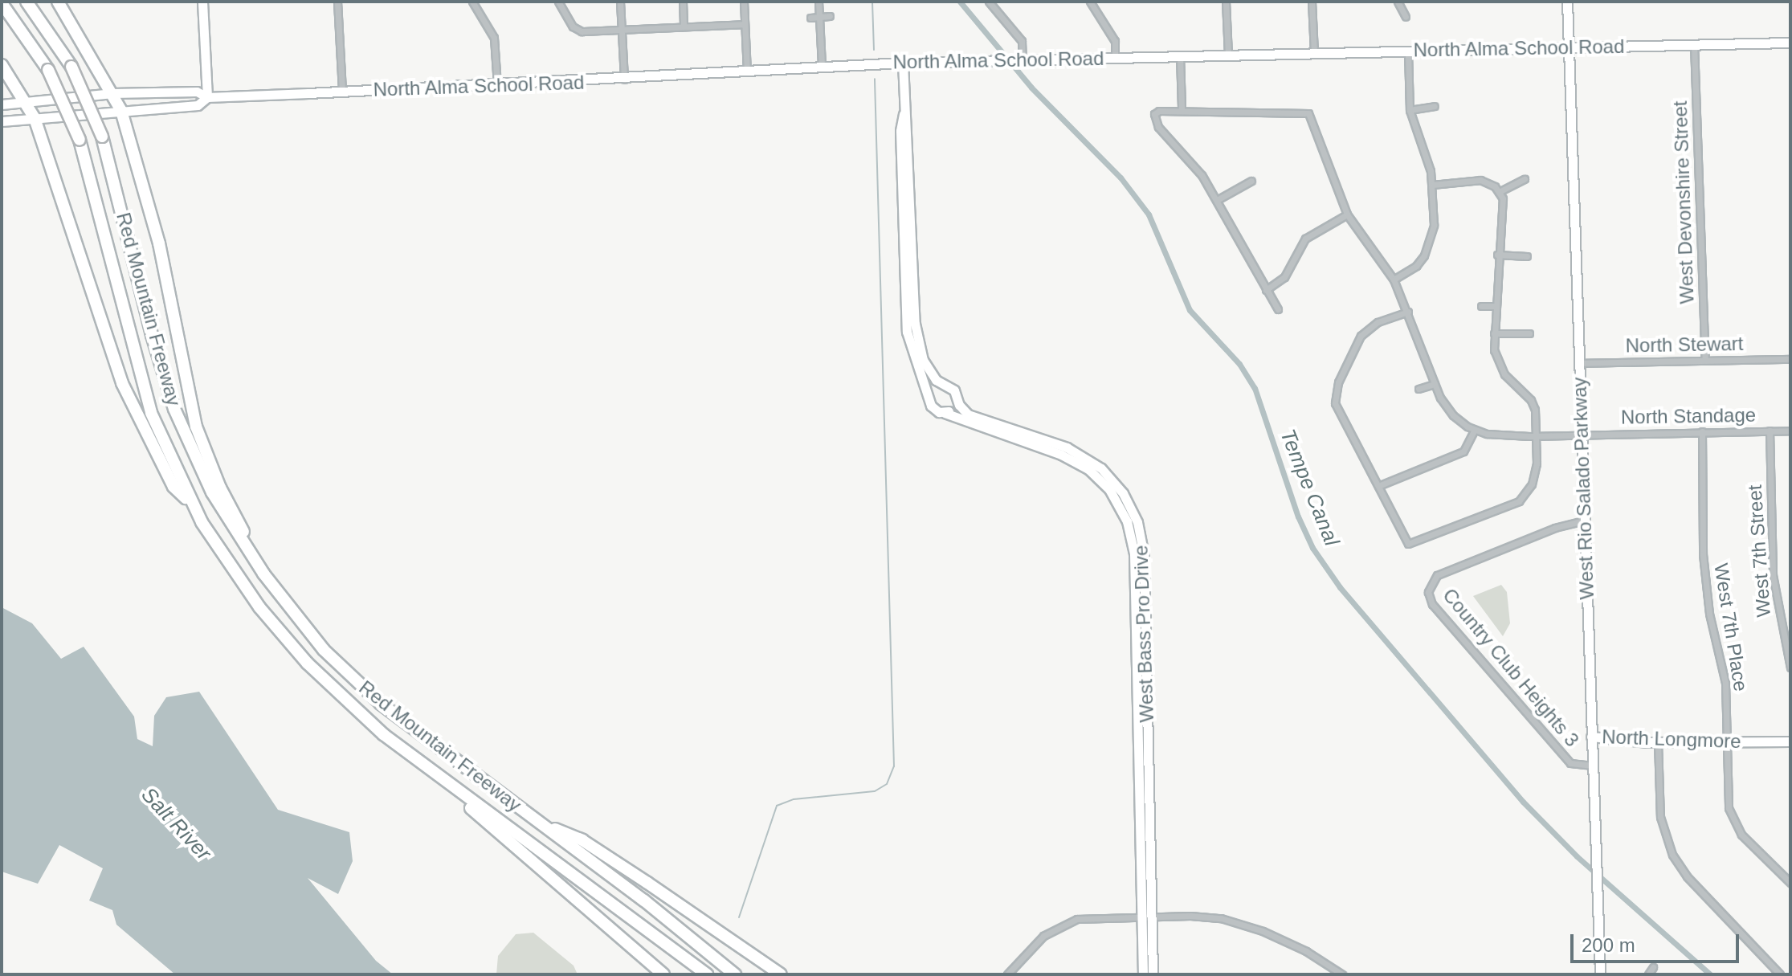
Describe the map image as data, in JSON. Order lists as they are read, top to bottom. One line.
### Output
{"streets":{"highway":["Red Mountain Freeway"],"main road":["North Alma School Road","West Rio Salado Parkway","West Bass Pro Drive","North Longmore"],"street":["West Devonshire Street","North Stewart","North Standage","West 7th Street","West 7th Place","Country Club Heights 3"]},"crossings":[["North Alma School Road","West Devonshire Street"],["North Alma School Road","West Rio Salado Parkway"],["North Alma School Road","West Bass Pro Drive"],["West Devonshire Street","North Stewart"],["North Stewart","West Rio Salado Parkway"],["North Standage","West Rio Salado Parkway"],["North Standage","West 7th Street"],["North Standage","West 7th Place"],["West Rio Salado Parkway","Country Club Heights 3"],["West Rio Salado Parkway","North Longmore"],["West 7th Place","North Longmore"]],"water":["Tempe Canal","Salt River"],"scale_bar":"200 m"}
